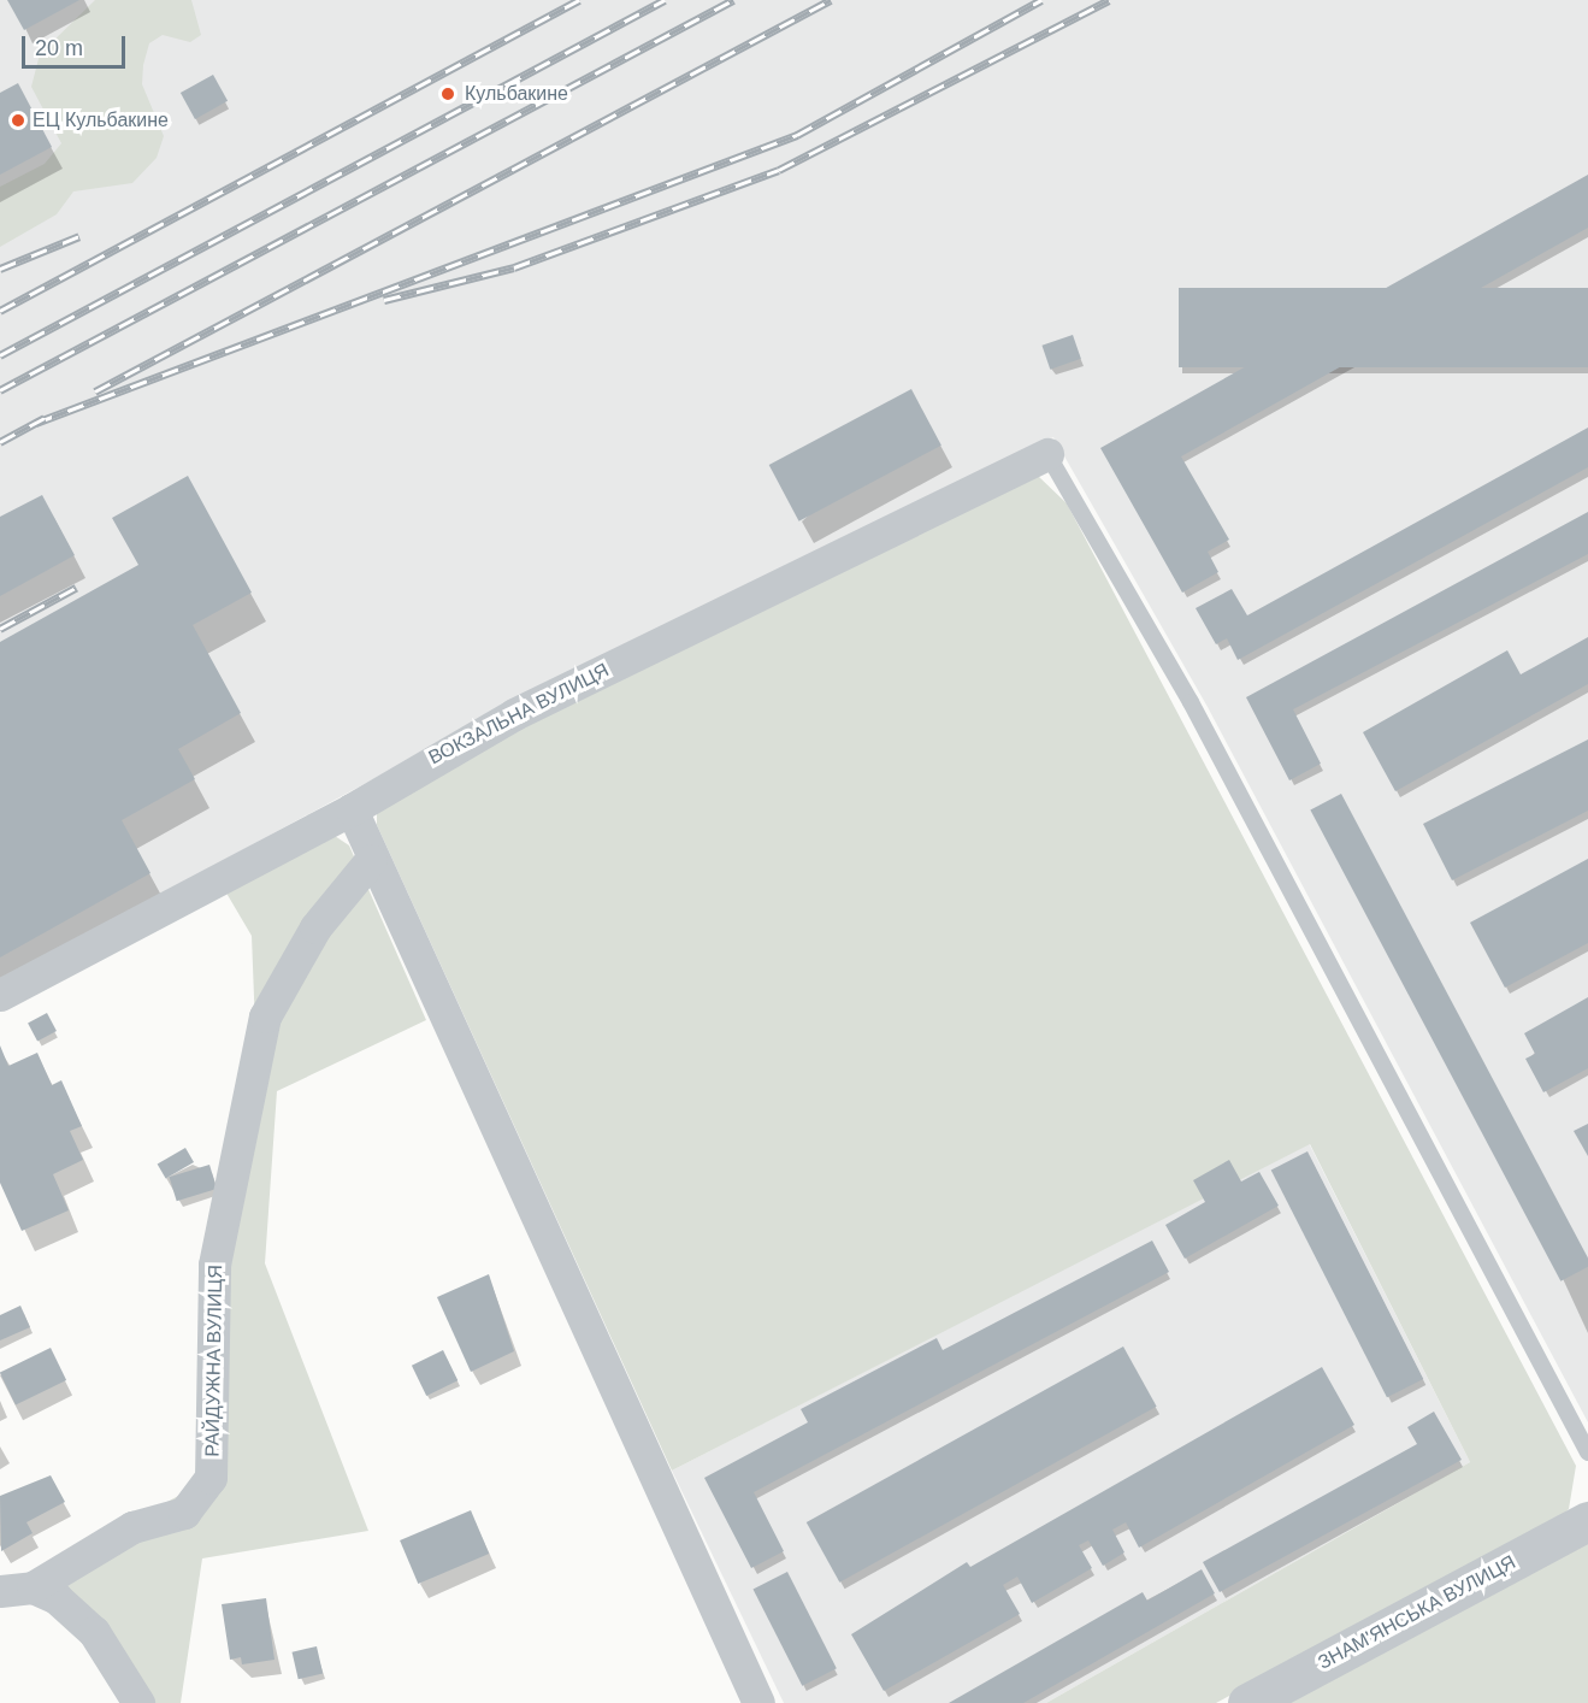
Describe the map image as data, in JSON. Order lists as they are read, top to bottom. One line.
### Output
{"streets":{"street":["ВОКЗАЛЬНА ВУЛИЦЯ","РАЙДУЖНА ВУЛИЦЯ","ЗНАМ'ЯНСЬКА ВУЛИЦЯ"]},"places":["Кульбакине","ЕЦ Кульбакине"],"scale_bar":"20 m"}
